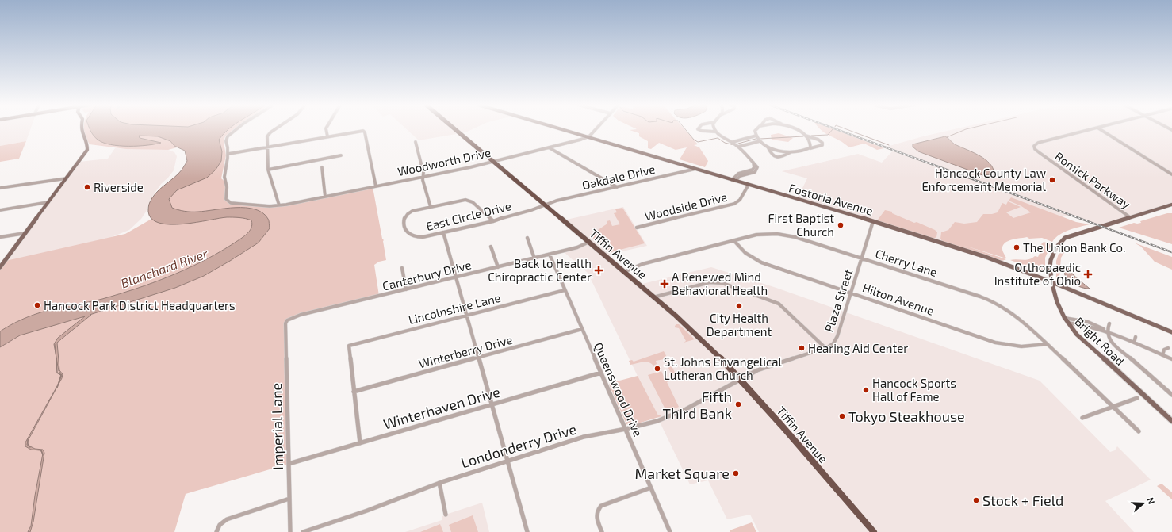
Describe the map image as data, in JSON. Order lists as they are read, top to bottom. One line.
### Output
{"streets":{"highway":["Tiffin Avenue"],"main road":["Fostoria Avenue","Bright Road"],"street":["Woodworth Drive","Oakdale Drive","Romick Parkway","Woodside Drive","East Circle Drive","Cherry Lane","Canterbury Drive","Hilton Avenue","Plaza Street","Lincolnshire Lane","Winterberry Drive","Queenswood Drive","Winterhaven Drive","Imperial Lane","Londonderry Drive"]},"crossings":[["Woodworth Drive","Fostoria Avenue"],["Woodworth Drive","Tiffin Avenue"],["Oakdale Drive","Fostoria Avenue"],["Oakdale Drive","East Circle Drive"],["Oakdale Drive","Tiffin Avenue"],["Romick Parkway","Bright Road"],["Fostoria Avenue","Woodside Drive"],["Fostoria Avenue","Plaza Street"],["Fostoria Avenue","Bright Road"],["East Circle Drive","Tiffin Avenue"],["Tiffin Avenue","Cherry Lane"],["Tiffin Avenue","Canterbury Drive"],["Tiffin Avenue","Plaza Street"],["Tiffin Avenue","Londonderry Drive"],["Cherry Lane","Hilton Avenue"],["Cherry Lane","Plaza Street"],["Canterbury Drive","Queenswood Drive"],["Canterbury Drive","Imperial Lane"],["Hilton Avenue","Plaza Street"],["Plaza Street","Londonderry Drive"],["Lincolnshire Lane","Winterberry Drive"],["Lincolnshire Lane","Queenswood Drive"],["Winterberry Drive","Queenswood Drive"],["Queenswood Drive","Winterhaven Drive"],["Queenswood Drive","Londonderry Drive"],["Winterhaven Drive","Imperial Lane"]],"water":["Blanchard River"],"places":{"other":["Hancock County Law Enforcement Memorial","Riverside","First Baptist Church","The Union Bank Co.","Hancock Park District Headquarters","City Health Department","Hearing Aid Center","St. Johns Envangelical Lutheran Church","Hancock Sports Hall of Fame","Fifth Third Bank","Tokyo Steakhouse","Market Square","Stock + Field"],"health":["Back to Health Chiropractic Center","Orthopaedic Institute of Ohio","A Renewed Mind Behavioral Health"]},"north":"right"}
